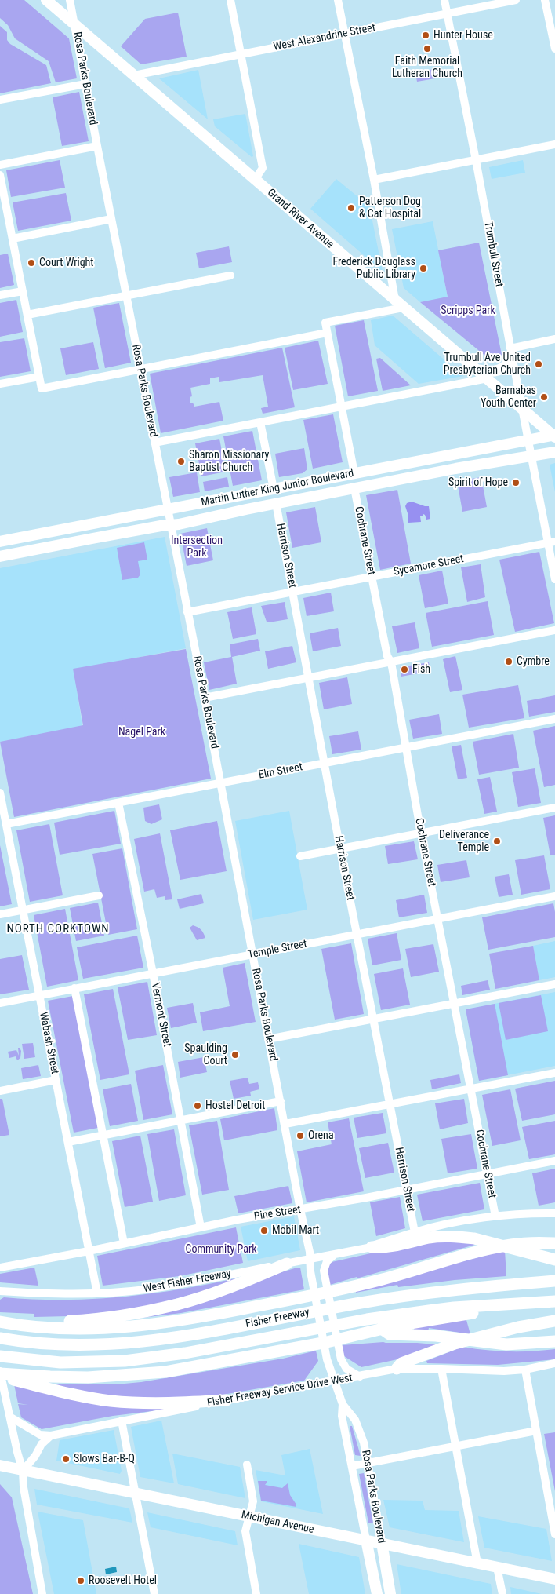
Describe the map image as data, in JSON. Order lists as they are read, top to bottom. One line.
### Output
{"streets":{"highway":["Fisher Freeway"],"main road":["Rosa Parks Boulevard","Grand River Avenue","Martin Luther King Junior Boulevard","Michigan Avenue"],"street":["West Alexandrine Street","Trumbull Street","Cochrane Street","Harrison Street","Sycamore Street","Elm Street","Temple Street","Vermont Street","Wabash Street","Pine Street","West Fisher Freeway","Fisher Freeway Service Drive West"]},"crossings":[["West Alexandrine Street","Grand River Avenue"],["West Alexandrine Street","Trumbull Street"],["Rosa Parks Boulevard","Grand River Avenue"],["Rosa Parks Boulevard","Martin Luther King Junior Boulevard"],["Rosa Parks Boulevard","Sycamore Street"],["Rosa Parks Boulevard","Elm Street"],["Rosa Parks Boulevard","Temple Street"],["Rosa Parks Boulevard","Pine Street"],["Rosa Parks Boulevard","West Fisher Freeway"],["Rosa Parks Boulevard","Fisher Freeway Service Drive West"],["Rosa Parks Boulevard","Michigan Avenue"],["Grand River Avenue","Trumbull Street"],["Grand River Avenue","Martin Luther King Junior Boulevard"],["Trumbull Street","Martin Luther King Junior Boulevard"],["Trumbull Street","Sycamore Street"],["Martin Luther King Junior Boulevard","Cochrane Street"],["Martin Luther King Junior Boulevard","Harrison Street"],["Cochrane Street","Sycamore Street"],["Cochrane Street","Elm Street"],["Cochrane Street","Temple Street"],["Cochrane Street","Pine Street"],["Harrison Street","Sycamore Street"],["Harrison Street","Elm Street"],["Harrison Street","Temple Street"],["Harrison Street","Pine Street"],["Harrison Street","West Fisher Freeway"],["Elm Street","Vermont Street"],["Elm Street","Wabash Street"],["Temple Street","Vermont Street"],["Temple Street","Wabash Street"],["Vermont Street","Pine Street"],["Wabash Street","Pine Street"],["Wabash Street","West Fisher Freeway"]],"districts":["NORTH CORKTOWN"],"parks":["Scripps Park","Intersection Park","Nagel Park","Community Park"],"places":["Hunter House","Faith Memorial Lutheran Church","Patterson Dog & Cat Hospital","Court Wright","Frederick Douglass Public Library","Trumbull Ave United Presbyterian Church","Barnabas Youth Center","Sharon Missionary Baptist Church","Spirit of Hope","Cymbre","Fish","Deliverance Temple","Spaulding Court","Hostel Detroit","Orena","Mobil Mart","Slows Bar-B-Q","Roosevelt Hotel"]}
